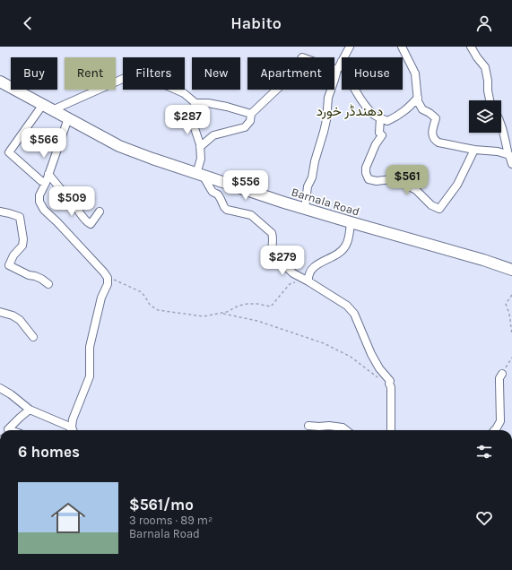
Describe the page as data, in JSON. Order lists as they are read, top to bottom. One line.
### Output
{"streets":{"main road":["Barnala Road"]},"districts":["دھندڈر خورد"],"page":{"header":"Habito","chip":["Buy","Rent","Filters","New","Apartment","House"],"price":["$287","$566","$561","$556","$509","$279"],"heading":"6 homes","list":[{"name":"$561/mo","note":"3 rooms · 89 m² · Barnala Road"}]}}
